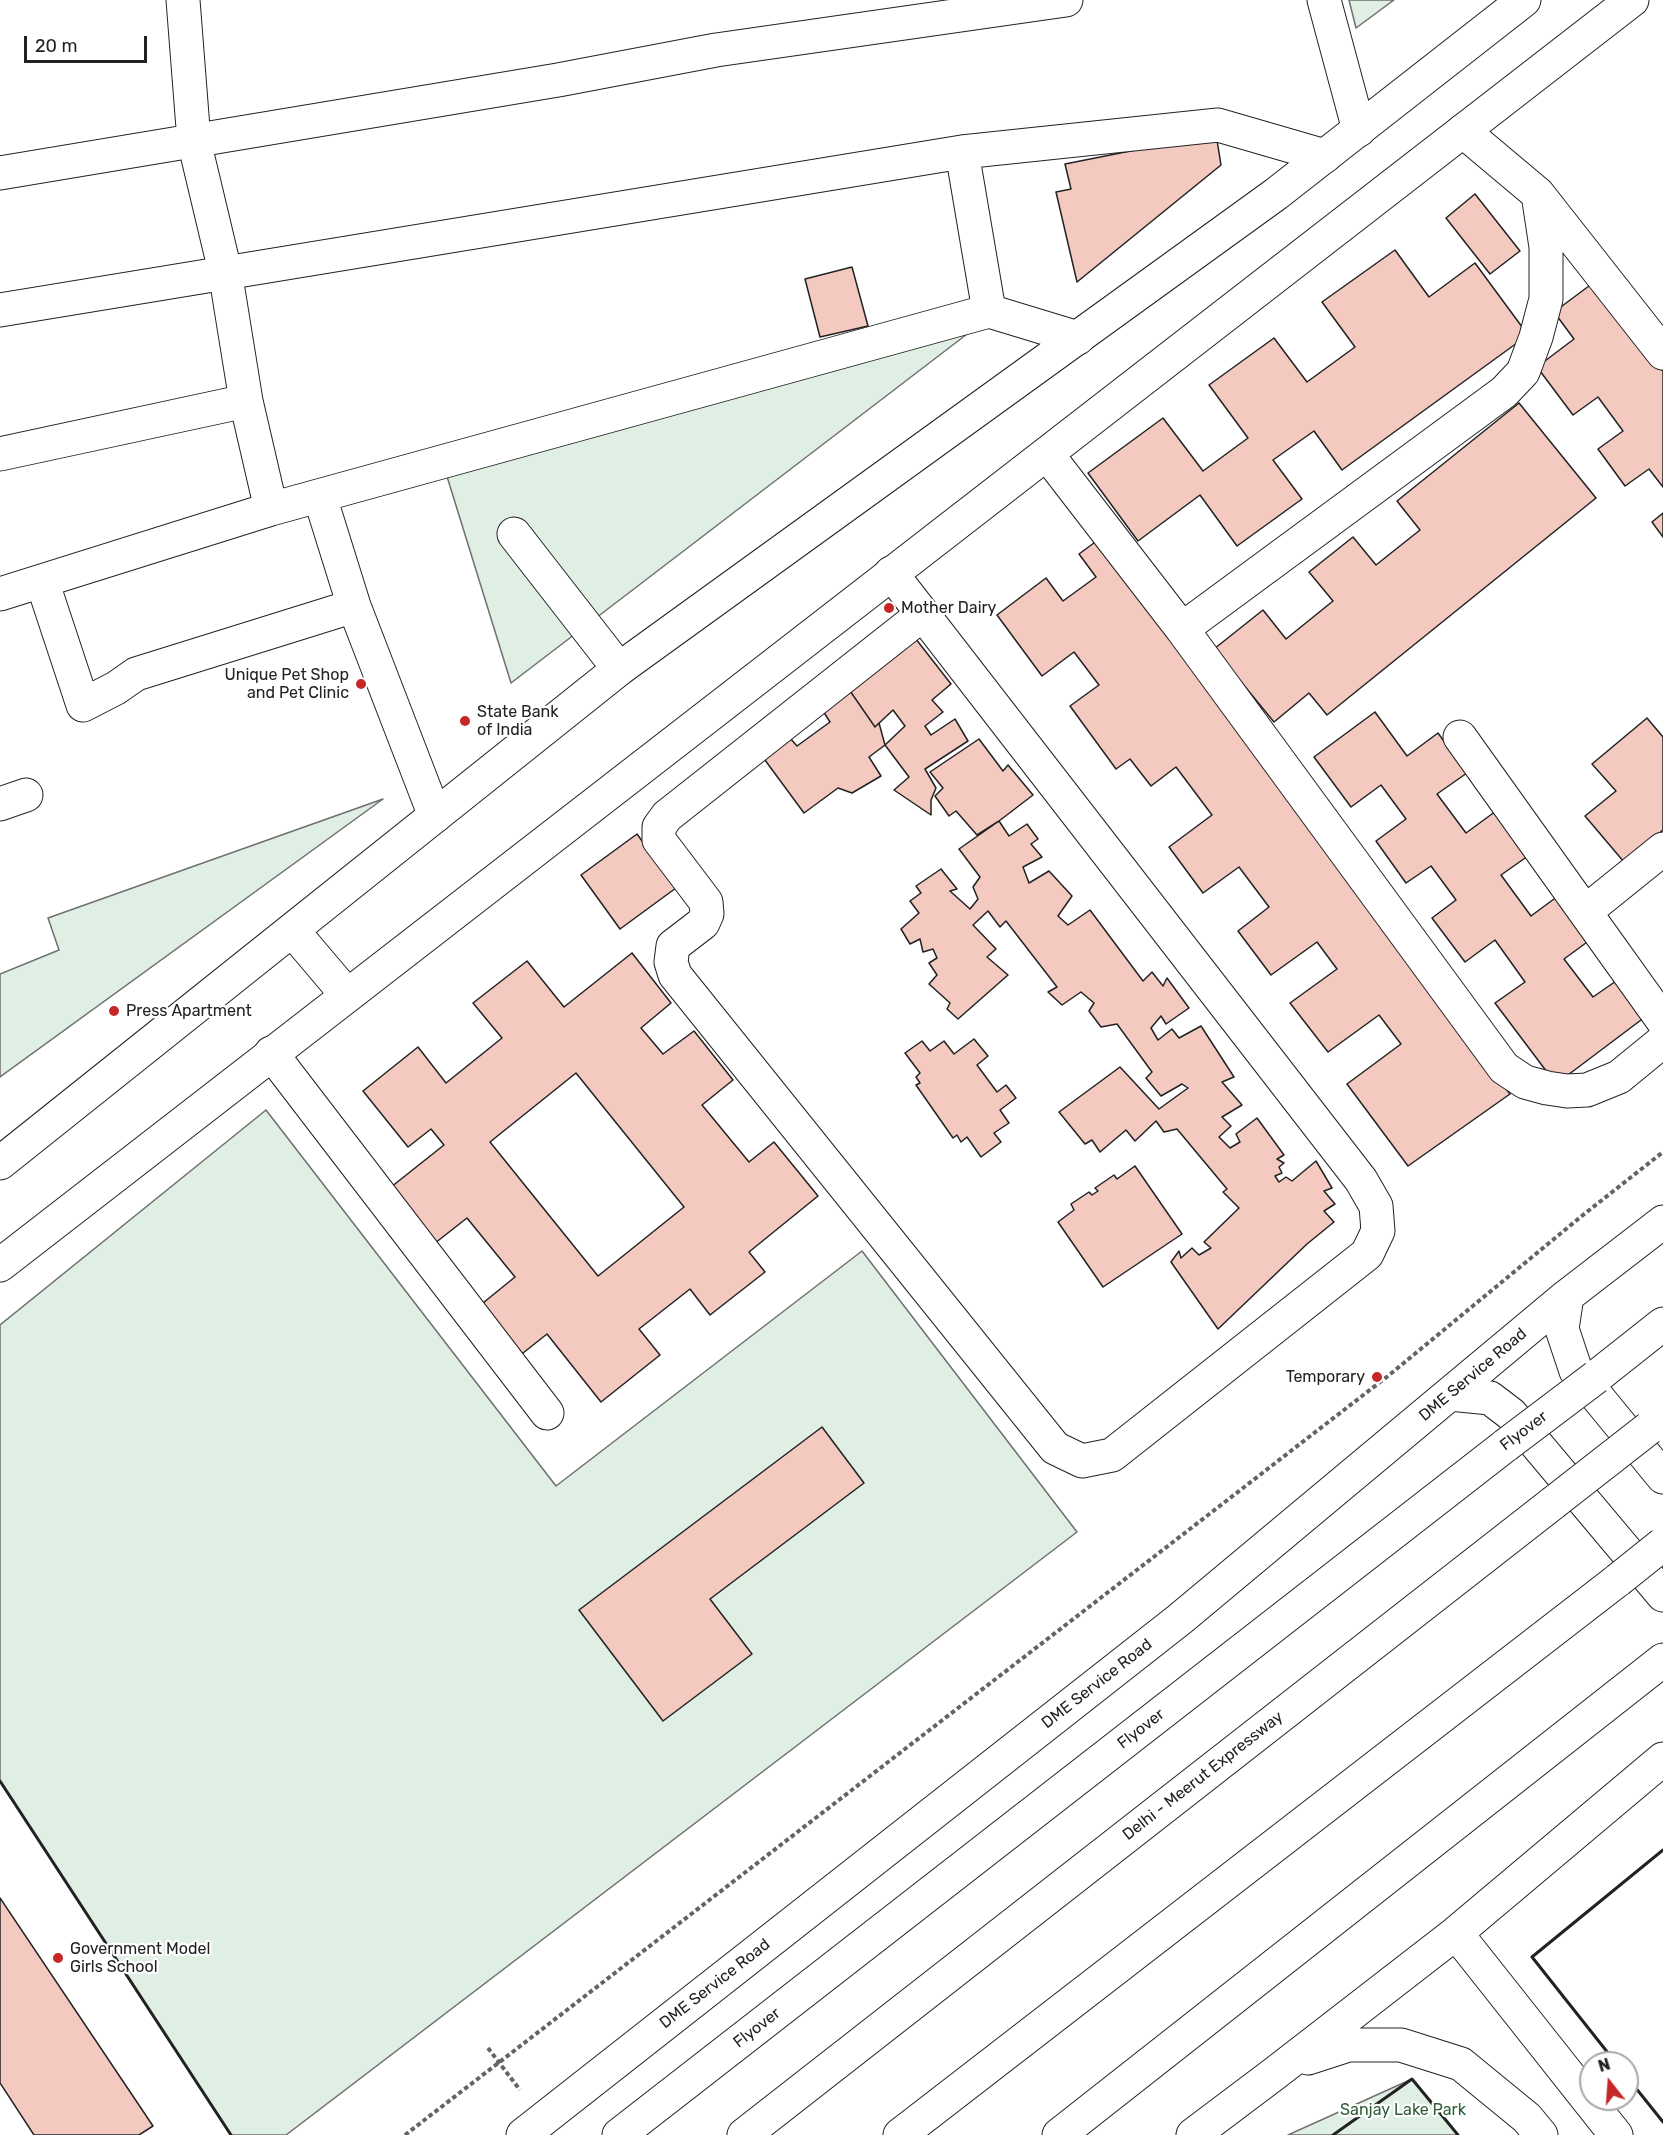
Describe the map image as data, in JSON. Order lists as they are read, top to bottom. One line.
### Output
{"streets":{"main road":["DME Service Road","Flyover","Delhi - Meerut Expressway"]},"parks":["Sanjay Lake Park"],"places":["Mother Dairy","Unique Pet Shop and Pet Clinic","State Bank of India","Press Apartment","Temporary","Government Model Girls School"],"scale_bar":"20 m","north":"top"}
